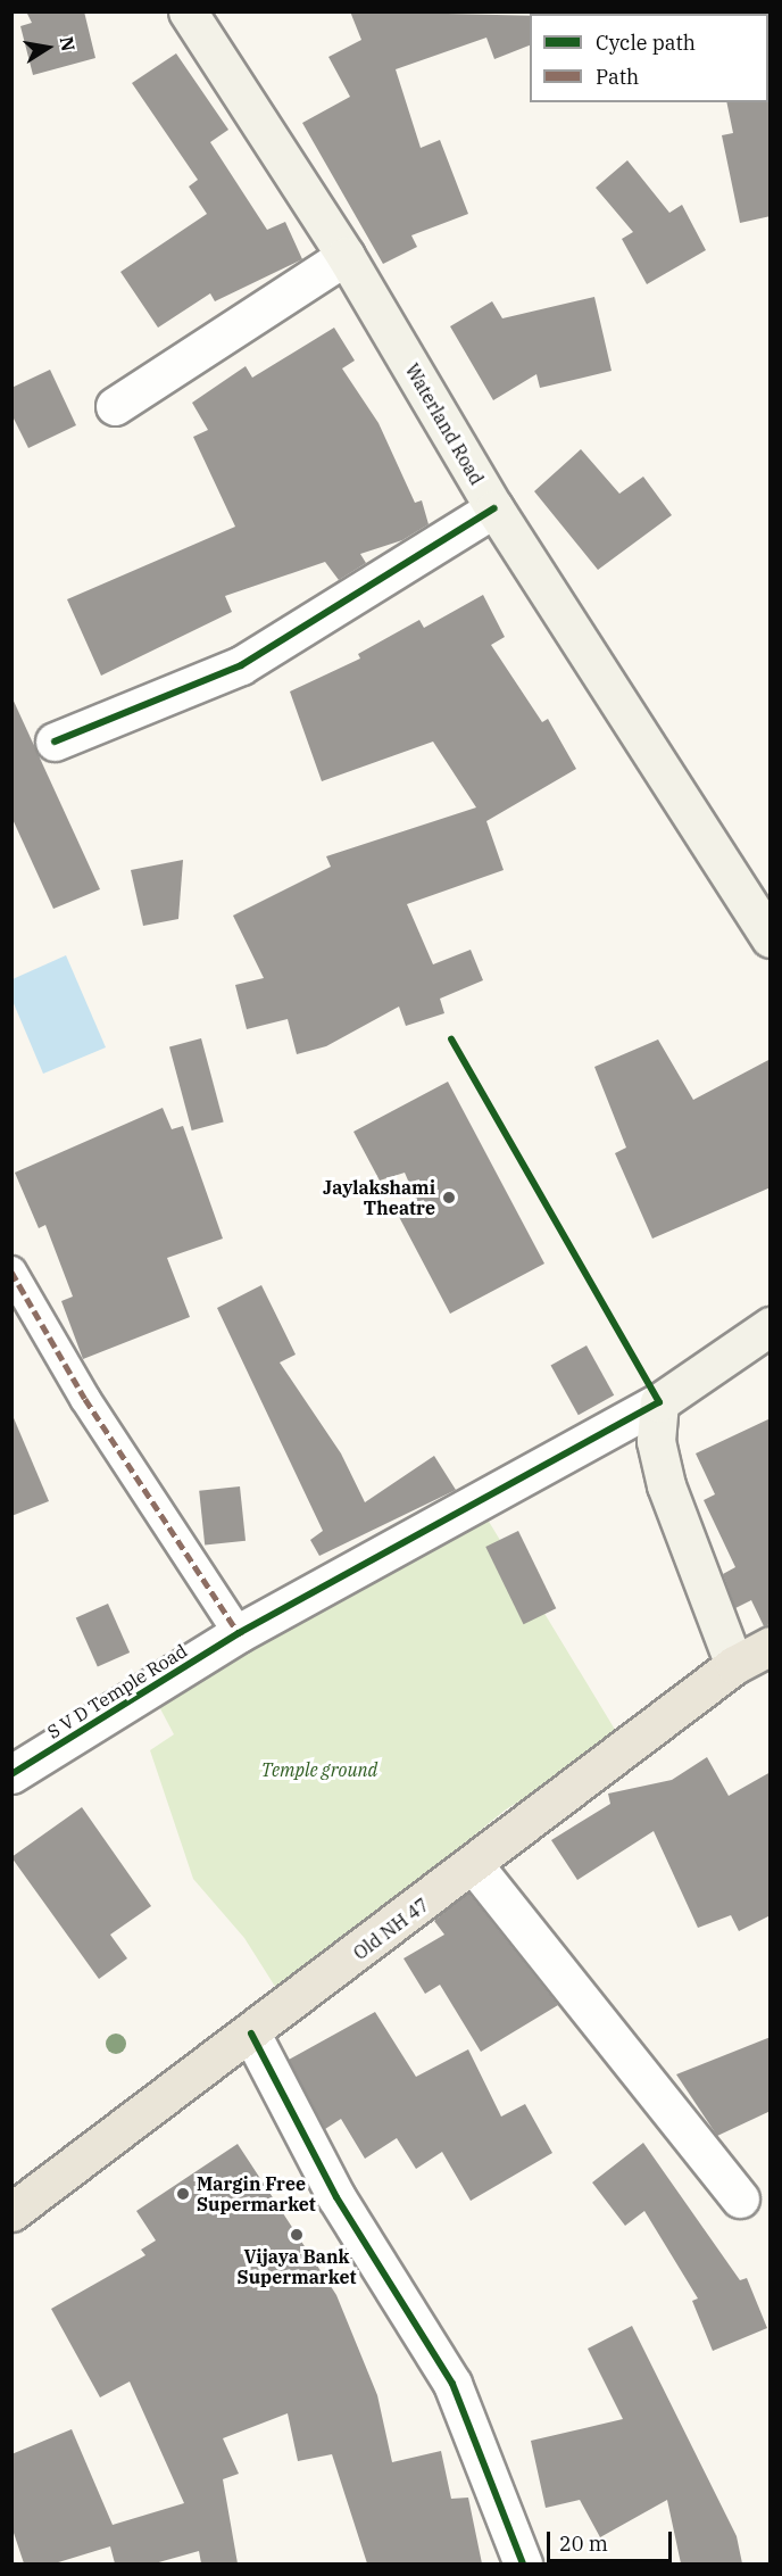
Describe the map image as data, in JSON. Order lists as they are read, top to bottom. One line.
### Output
{"streets":{"main road":["Waterland Road","Old NH 47"],"street":["S V D Temple Road"]},"parks":["Temple ground"],"places":["Jaylakshami Theatre","Margin Free Supermarket","Vijaya Bank Supermarket"],"legend":["Cycle path","Path"],"scale_bar":"20 m","north":"right"}
